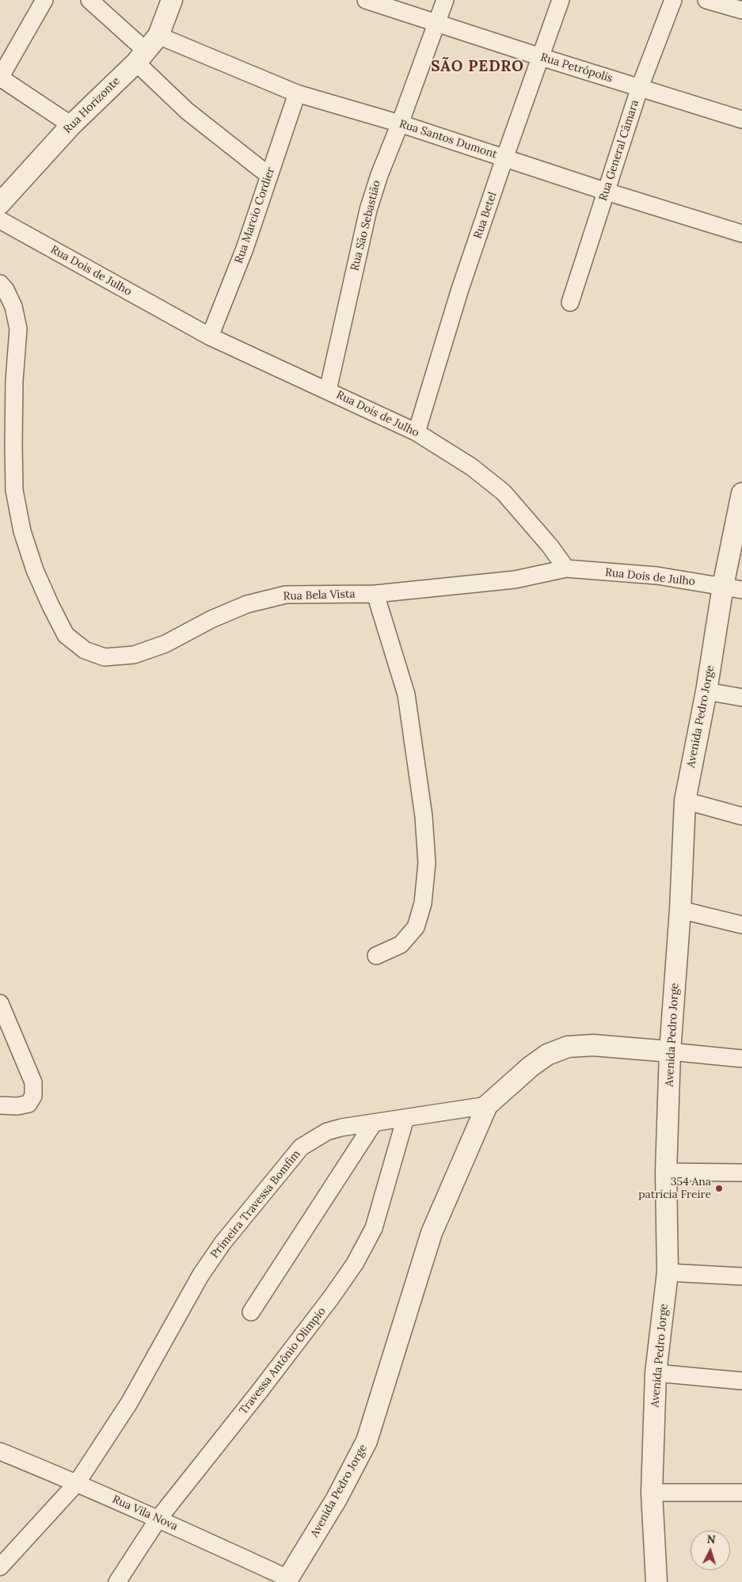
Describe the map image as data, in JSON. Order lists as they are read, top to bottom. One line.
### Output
{"streets":{"street":["Rua Petrópolis","Rua Horizonte","Rua Santos Dumont","Rua General Câmara","Rua Marcio Cordier","Rua Betel","Rua São Sebastião","Rua Dois de Julho","Rua Bela Vista","Avenida Pedro Jorge","Primeira Travessa Bomfim","Travessa Antônio Olimpio","Rua Vila Nova"]},"crossings":[["Rua Petrópolis","Rua General Câmara"],["Rua Petrópolis","Rua Betel"],["Rua Petrópolis","Rua São Sebastião"],["Rua Horizonte","Rua Santos Dumont"],["Rua Santos Dumont","Rua General Câmara"],["Rua Santos Dumont","Rua Marcio Cordier"],["Rua Santos Dumont","Rua Betel"],["Rua Santos Dumont","Rua São Sebastião"],["Rua Marcio Cordier","Rua Dois de Julho"],["Rua Betel","Rua Dois de Julho"],["Rua São Sebastião","Rua Dois de Julho"],["Rua Dois de Julho","Rua Bela Vista"],["Rua Dois de Julho","Avenida Pedro Jorge"],["Avenida Pedro Jorge","Primeira Travessa Bomfim"],["Avenida Pedro Jorge","Rua Vila Nova"],["Primeira Travessa Bomfim","Travessa Antônio Olimpio"],["Primeira Travessa Bomfim","Rua Vila Nova"],["Travessa Antônio Olimpio","Rua Vila Nova"]],"districts":["SÃO PEDRO"],"places":["354 Ana patrícia Freire"],"north":"top"}
